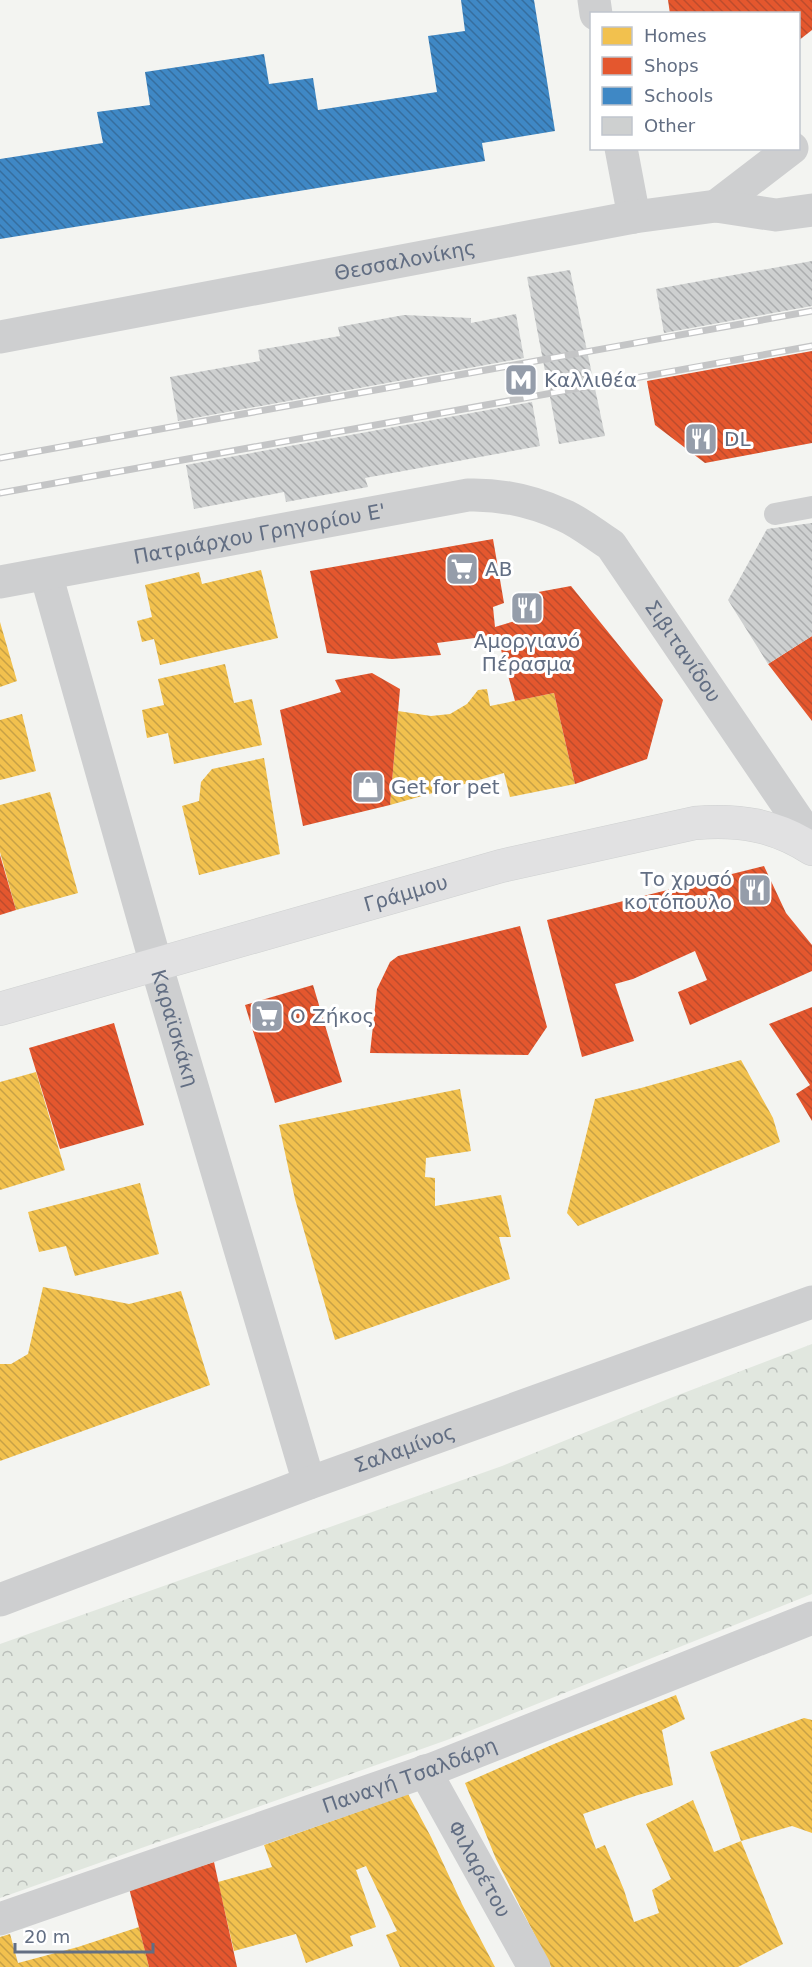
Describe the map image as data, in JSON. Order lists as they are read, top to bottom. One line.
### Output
{"streets":{"street":["Θεσσαλονίκης","Πατριάρχου Γρηγορίου Ε'","Σιβιτανίδου","Γράμμου","Καραϊσκάκη","Σαλαμίνος","Παναγή Τσαλδάρη","Φιλαρέτου"]},"crossings":[["Πατριάρχου Γρηγορίου Ε'","Σιβιτανίδου"],["Πατριάρχου Γρηγορίου Ε'","Καραϊσκάκη"],["Γράμμου","Καραϊσκάκη"],["Καραϊσκάκη","Σαλαμίνος"],["Παναγή Τσαλδάρη","Φιλαρέτου"]],"places":{"metro station":["Καλλιθέα"],"restaurant":["DL","Αμοργιανό Πέρασμα","Το χρυσό κοτόπουλο"],"supermarket":["ΑΒ","Ο Ζήκος"],"shop":["Get for pet"]},"legend":["Homes","Shops","Schools","Other"],"scale_bar":"20 m"}
